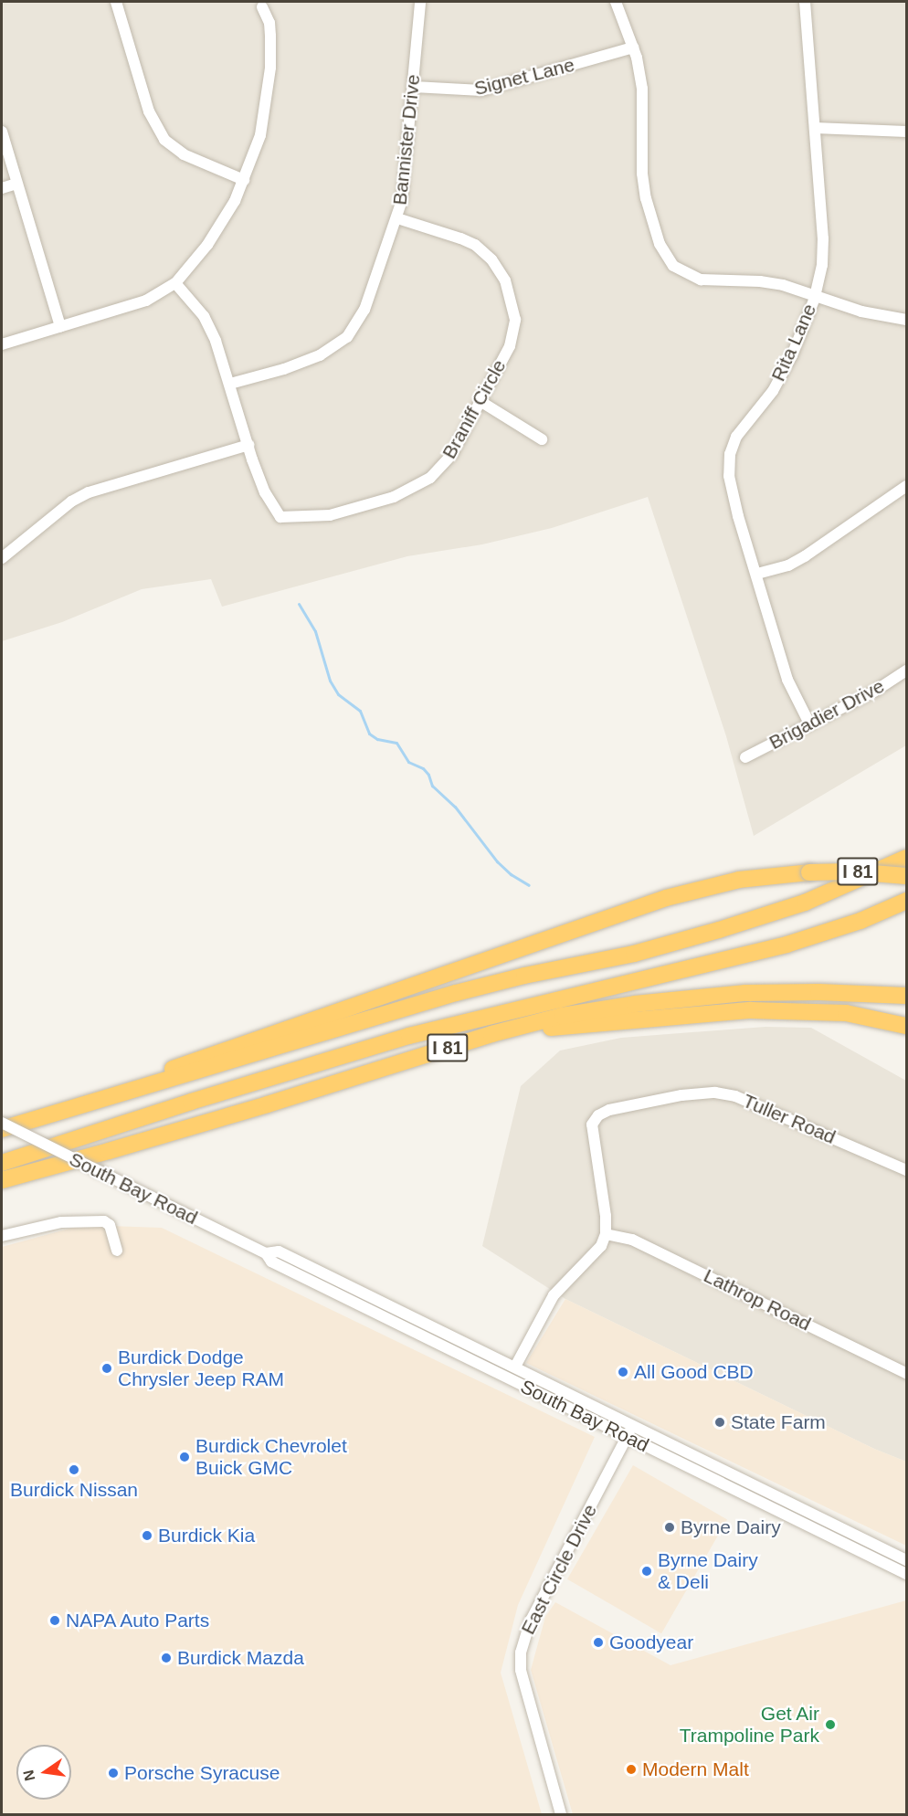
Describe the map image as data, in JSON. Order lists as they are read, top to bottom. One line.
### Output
{"streets":{"highway":["I 81"],"street":["Signet Lane","Bannister Drive","Rita Lane","Braniff Circle","Brigadier Drive","Tuller Road","South Bay Road","Lathrop Road","East Circle Drive"]},"crossings":[["Signet Lane","Bannister Drive"],["Bannister Drive","Braniff Circle"],["Rita Lane","Brigadier Drive"],["Tuller Road","Lathrop Road"],["South Bay Road","East Circle Drive"]],"places":["Burdick Dodge Chrysler Jeep RAM","All Good CBD","State Farm","Burdick Chevrolet Buick GMC","Burdick Nissan","Byrne Dairy","Burdick Kia","Byrne Dairy & Deli","NAPA Auto Parts","Goodyear","Burdick Mazda","Get Air Trampoline Park","Modern Malt","Porsche Syracuse"],"north":"left"}
